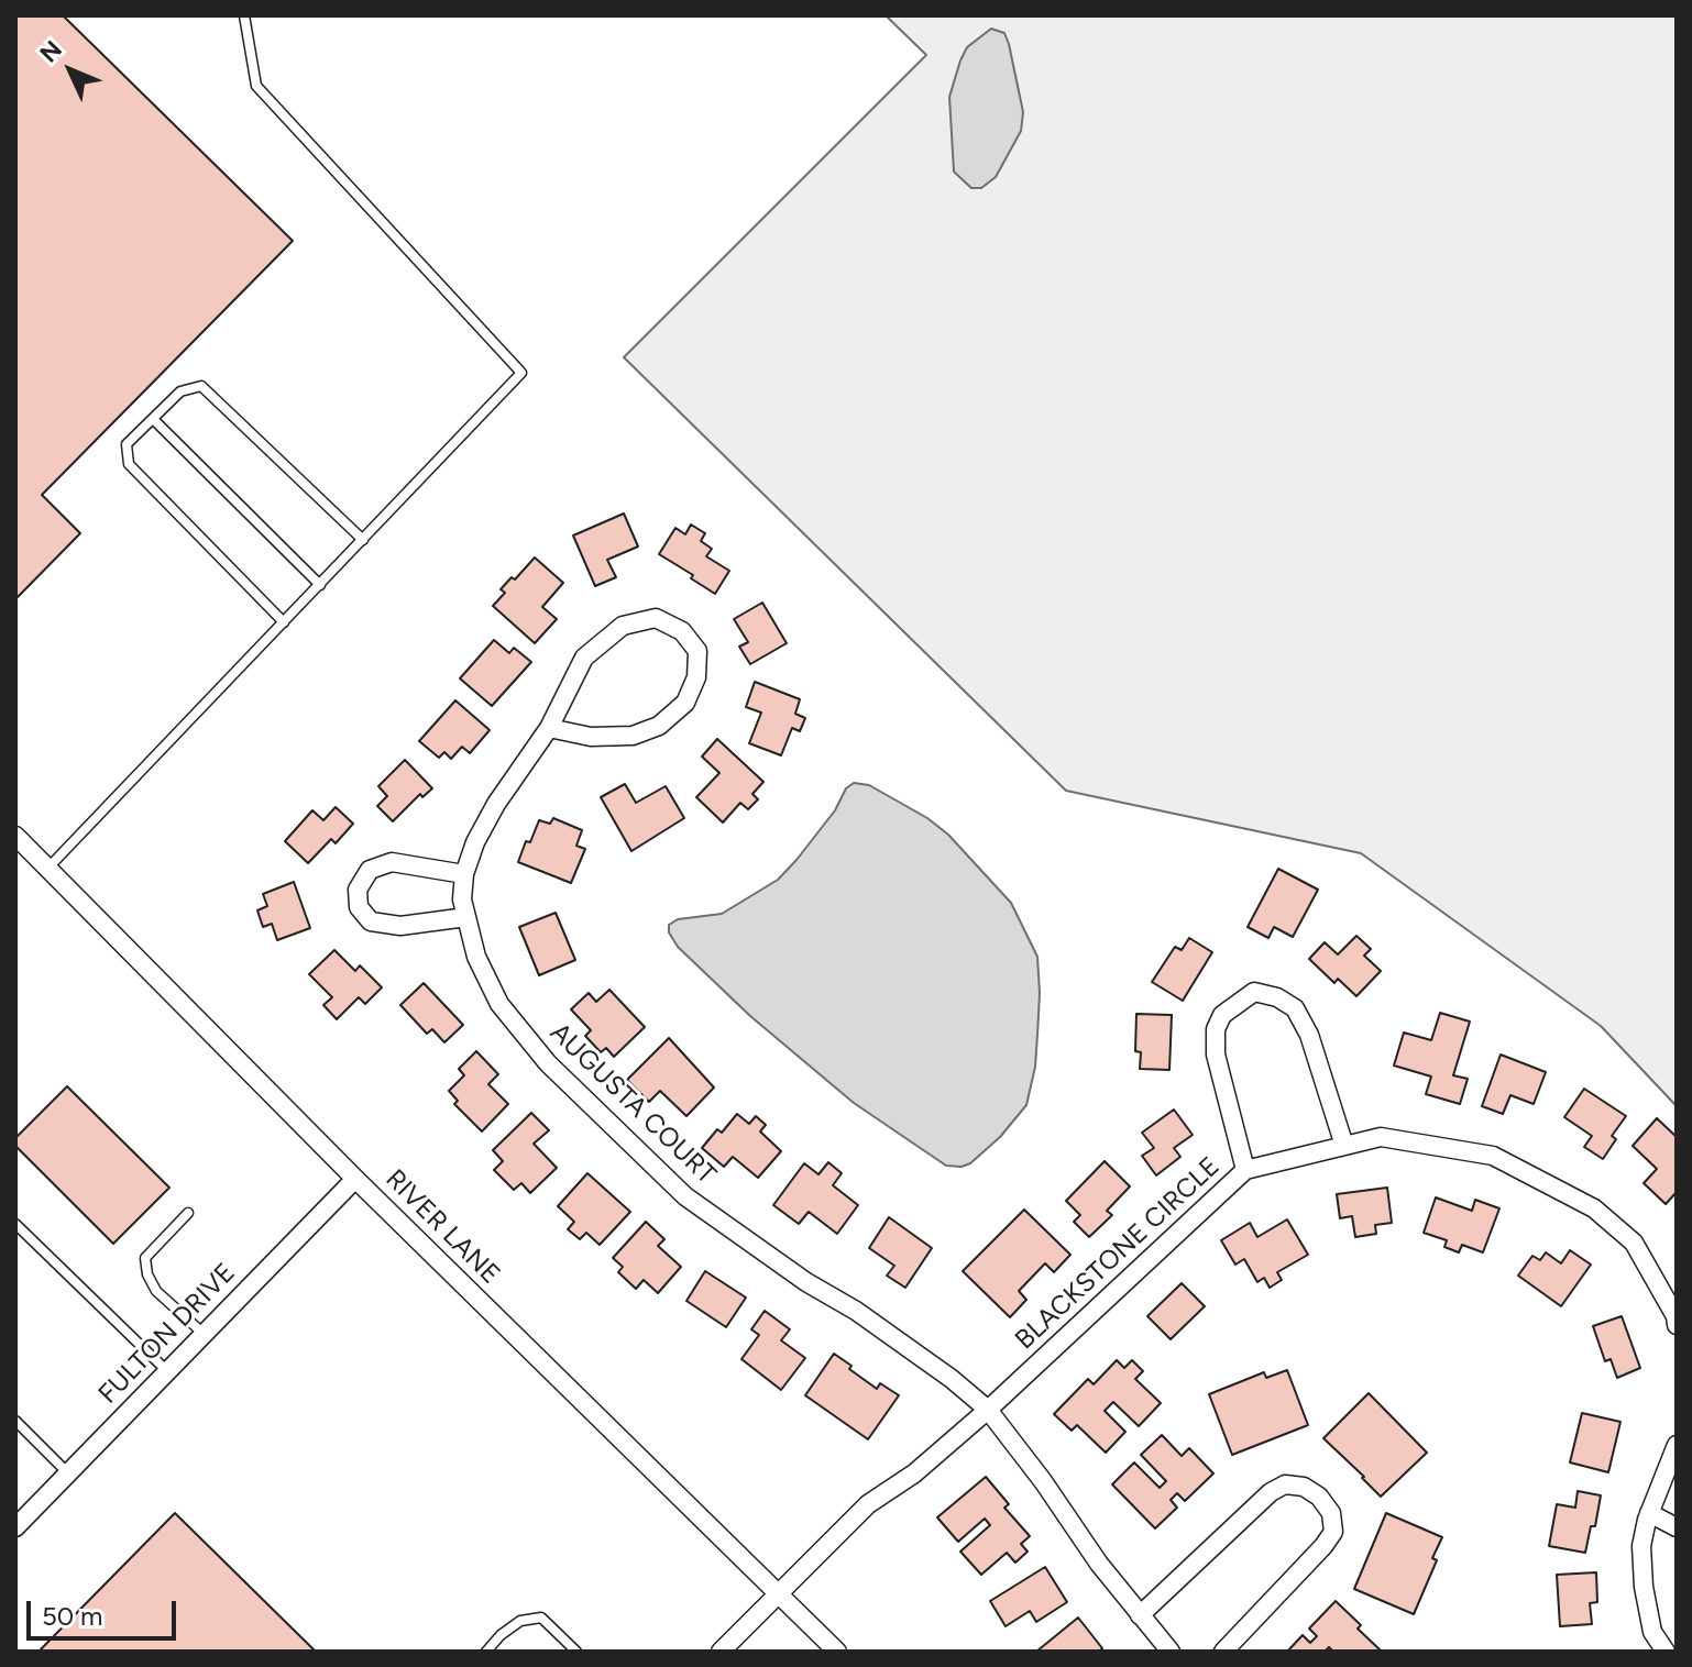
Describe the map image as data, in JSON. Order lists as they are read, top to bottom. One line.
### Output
{"streets":{"street":["AUGUSTA COURT","RIVER LANE","BLACKSTONE CIRCLE","FULTON DRIVE"]},"crossings":[["AUGUSTA COURT","BLACKSTONE CIRCLE"],["RIVER LANE","BLACKSTONE CIRCLE"],["RIVER LANE","FULTON DRIVE"]],"scale_bar":"50 m","north":"top left"}
